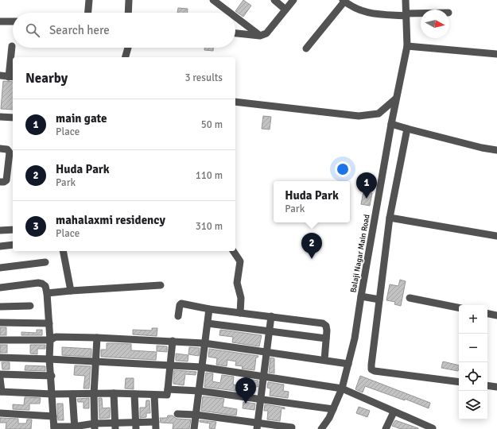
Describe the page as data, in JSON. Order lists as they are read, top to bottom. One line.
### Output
{"streets":{"street":["Balaji Nagar Main Road"]},"north":"right","page":{"search":"Search here","heading":["Nearby","3 results"],"list":[{"mark":"1","name":"main gate","note":"Place","value":"50 m"},{"mark":"2","name":"Huda Park","note":"Park","value":"110 m"},{"mark":"3","name":"mahalaxmi residency","note":"Place","value":"310 m"}],"pins":["1","2","3"],"popup":["Huda Park","Park"],"map_buttons":["+","−"]}}
